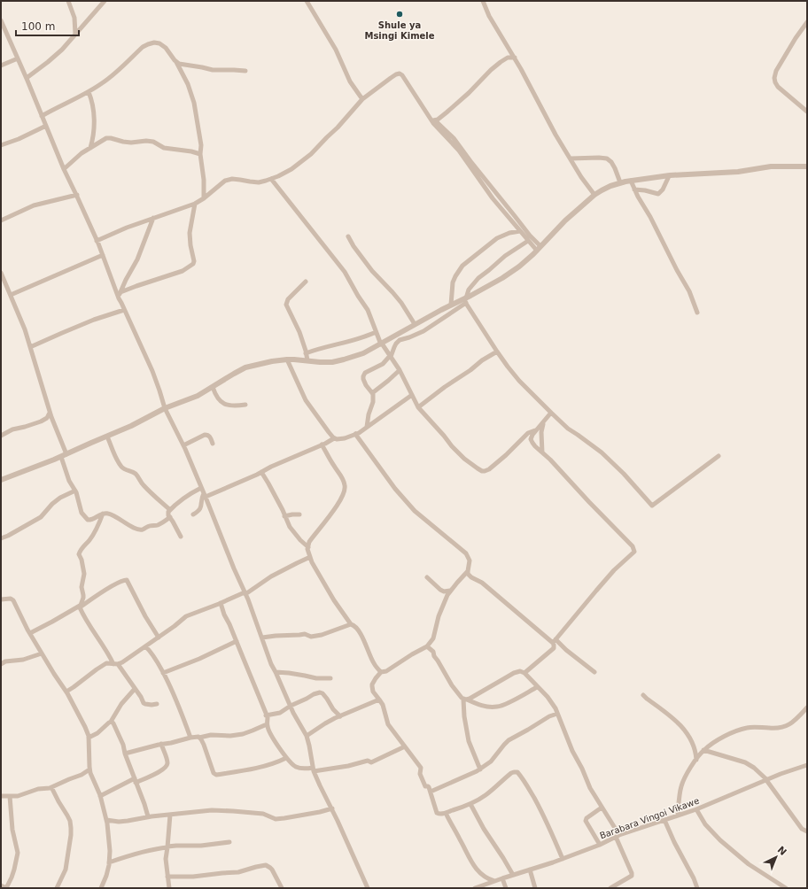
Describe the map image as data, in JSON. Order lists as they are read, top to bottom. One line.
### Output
{"streets":{"street":["Barabara Vingoi Vikawe"]},"places":["Shule ya Msingi Kimele"],"scale_bar":"100 m","north":"top right"}
